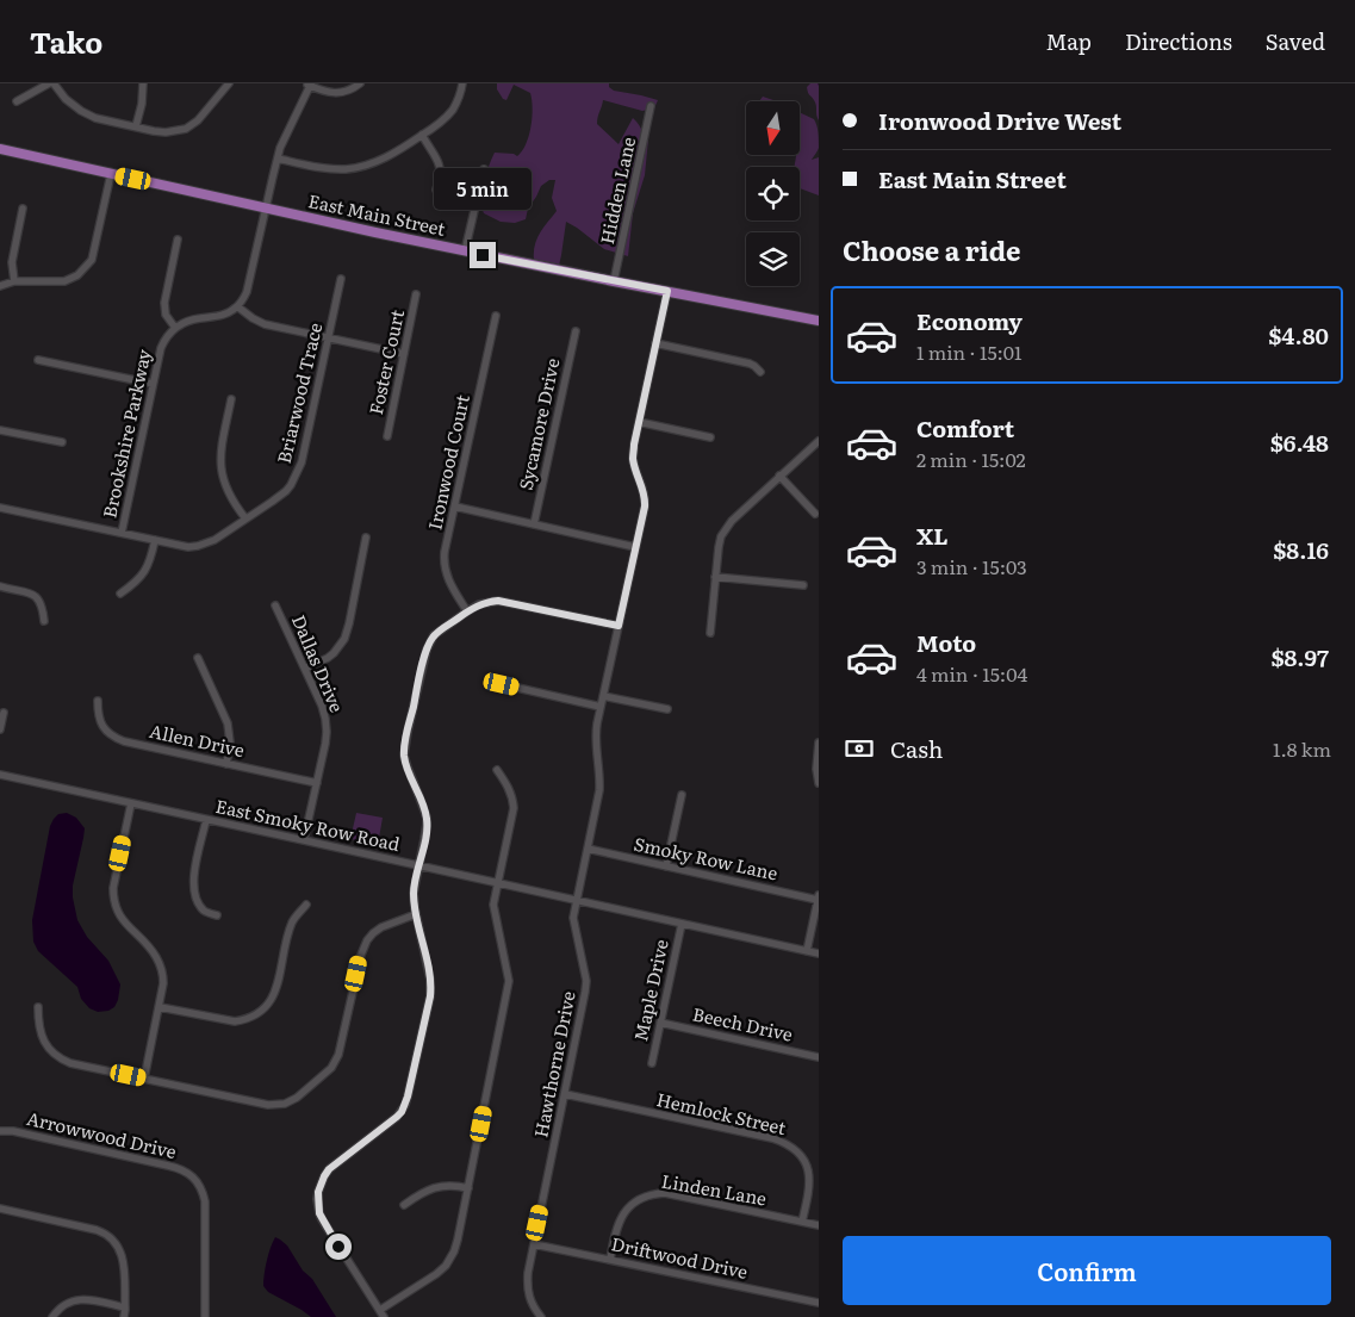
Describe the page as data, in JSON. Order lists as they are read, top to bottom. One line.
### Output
{"streets":{"main road":["East Main Street"],"street":["Hidden Lane","Foster Court","Briarwood Trace","Sycamore Drive","Brookshire Parkway","Ironwood Court","Dallas Drive","Allen Drive","East Smoky Row Road","Smoky Row Lane","Maple Drive","Beech Drive","Hawthorne Drive","Hemlock Street","Arrowwood Drive","Linden Lane","Driftwood Drive"]},"crossings":[["Hidden Lane","East Main Street"],["East Main Street","Hawthorne Drive"],["Briarwood Trace","Brookshire Parkway"],["Dallas Drive","Allen Drive"],["Dallas Drive","East Smoky Row Road"],["East Smoky Row Road","Maple Drive"],["East Smoky Row Road","Hawthorne Drive"],["Smoky Row Lane","Hawthorne Drive"],["Maple Drive","Beech Drive"],["Hawthorne Drive","Hemlock Street"],["Hawthorne Drive","Driftwood Drive"],["Hemlock Street","Linden Lane"],["Linden Lane","Driftwood Drive"]],"north":"bottom","page":{"header":"Tako","nav":["Map","Directions","Saved"],"banner":["Ironwood Drive West","East Main Street"],"bubble":"5 min","heading":"Choose a ride","list":[{"name":"Economy","note":"1 min · 15:01","value":"$4.80"},{"name":"Comfort","note":"2 min · 15:02","value":"$6.48"},{"name":"XL","note":"3 min · 15:03","value":"$8.16"},{"name":"Moto","note":"4 min · 15:04","value":"$8.97"}],"pay":["Cash","1.8 km"],"buttons":"Confirm"}}
